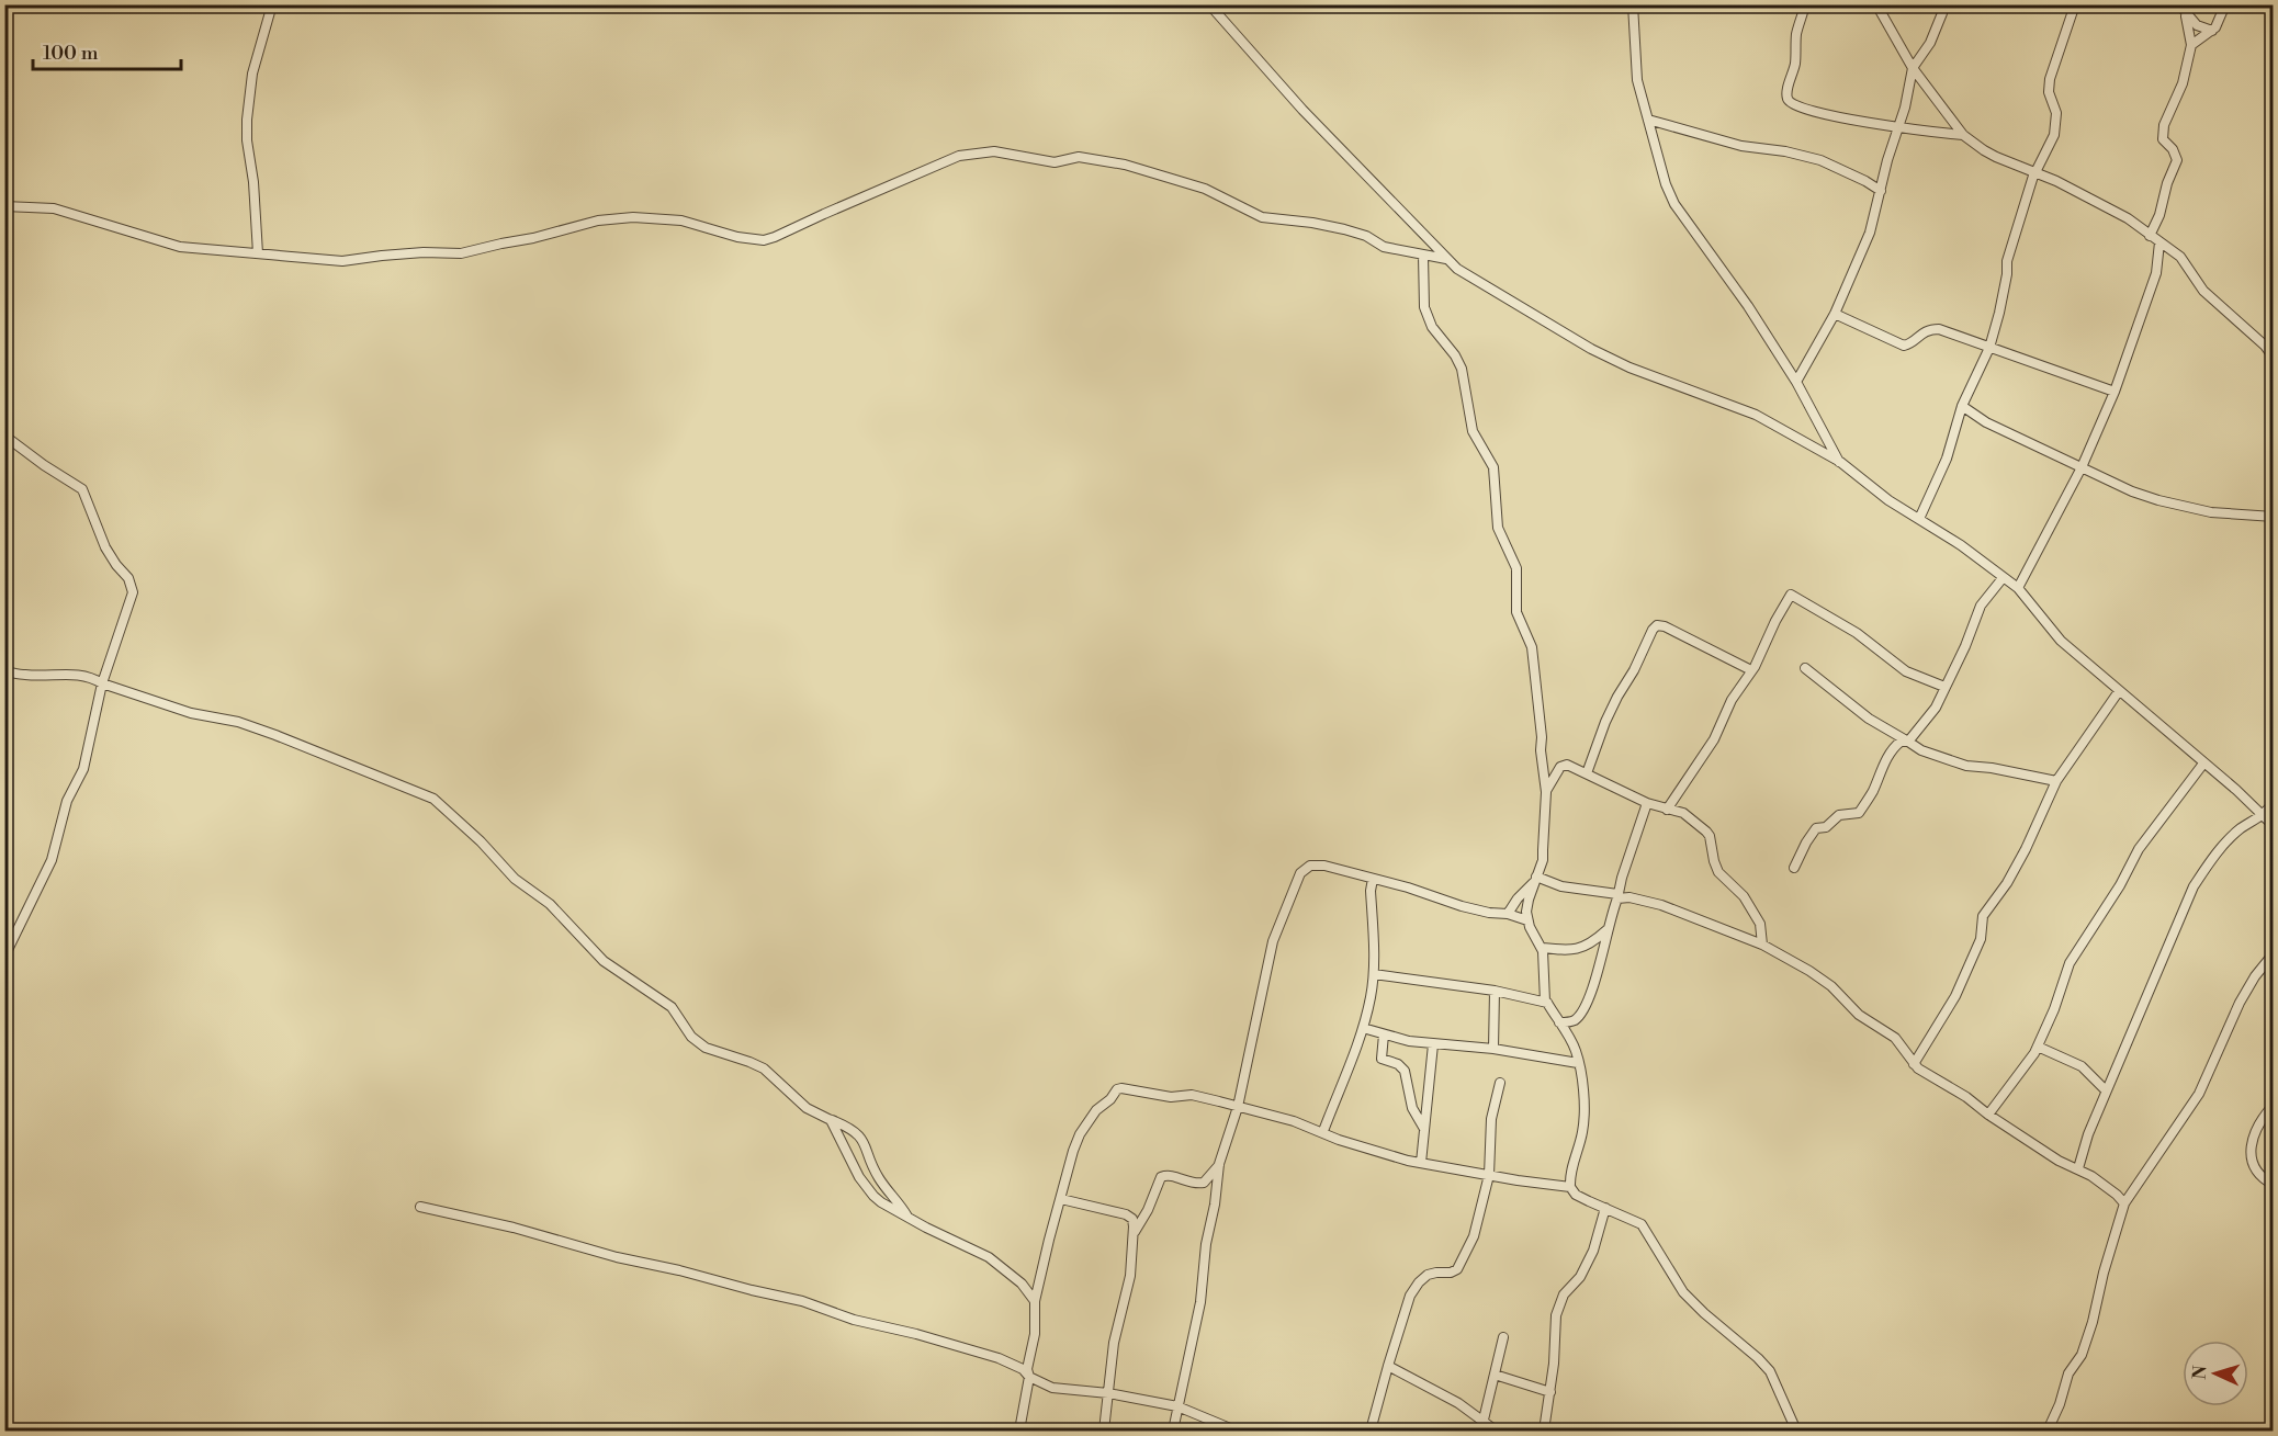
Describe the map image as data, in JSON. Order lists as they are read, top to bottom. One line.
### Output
{"scale_bar":"100 m","north":"left"}
